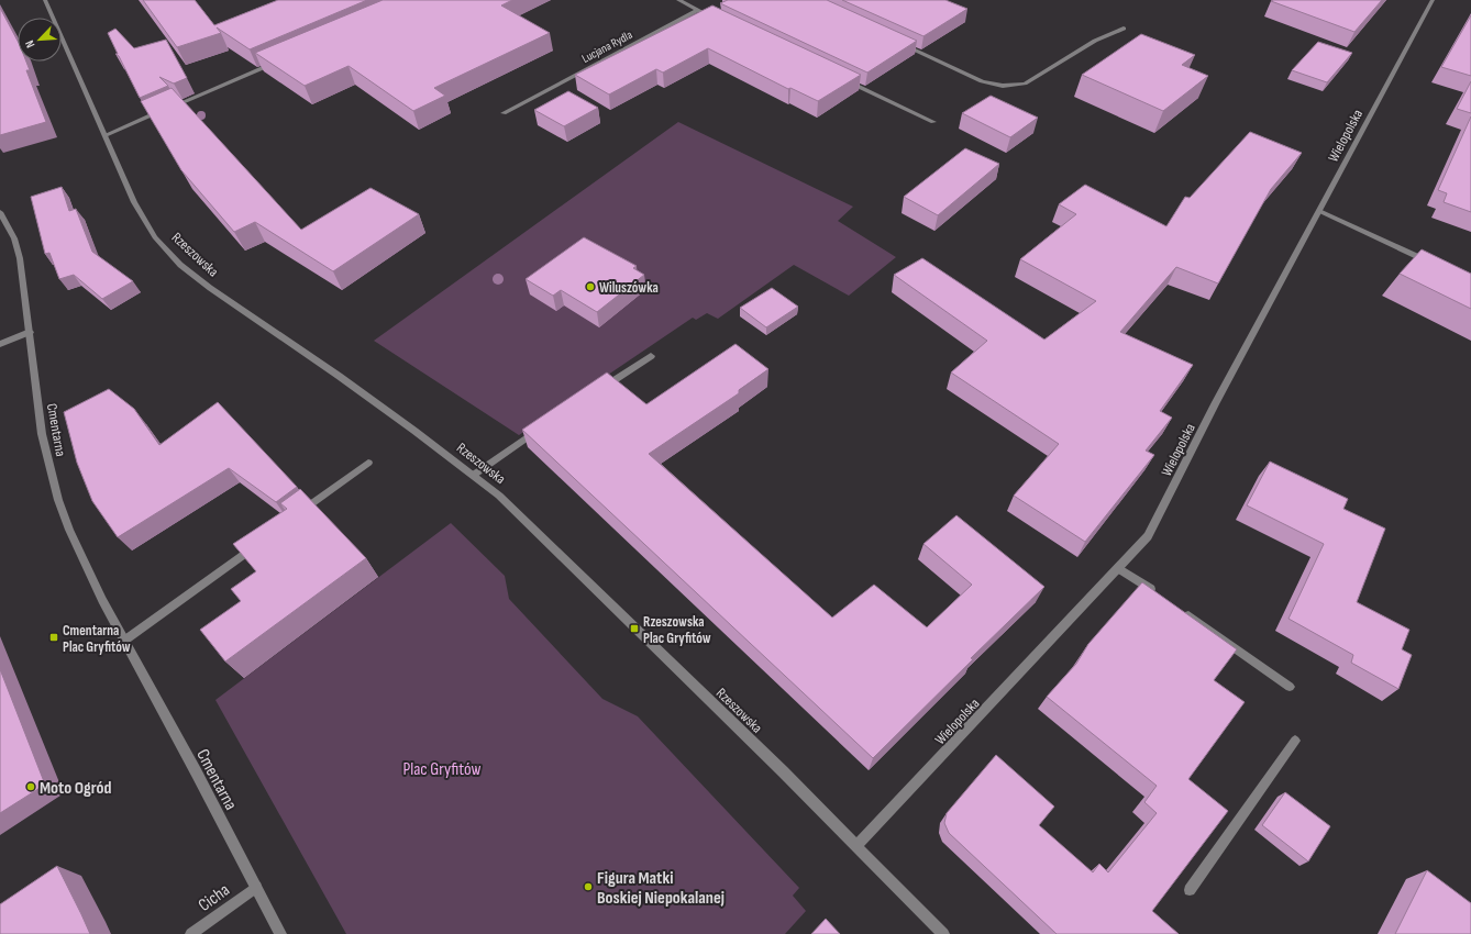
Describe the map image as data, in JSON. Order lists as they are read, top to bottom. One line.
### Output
{"streets":{"street":["Lucjana Rydla","Wielopolska","Rzeszowska","Cmentarna","Cicha"]},"crossings":[["Wielopolska","Rzeszowska"],["Cmentarna","Cicha"]],"parks":["Plac Gryfitów"],"places":{"other":["Wiluszówka","Moto Ogród","Figura Matki Boskiej Niepokalanej"],"transit":["Rzeszowska Plac Gryfitów","Cmentarna Plac Gryfitów"]},"north":"bottom left"}
